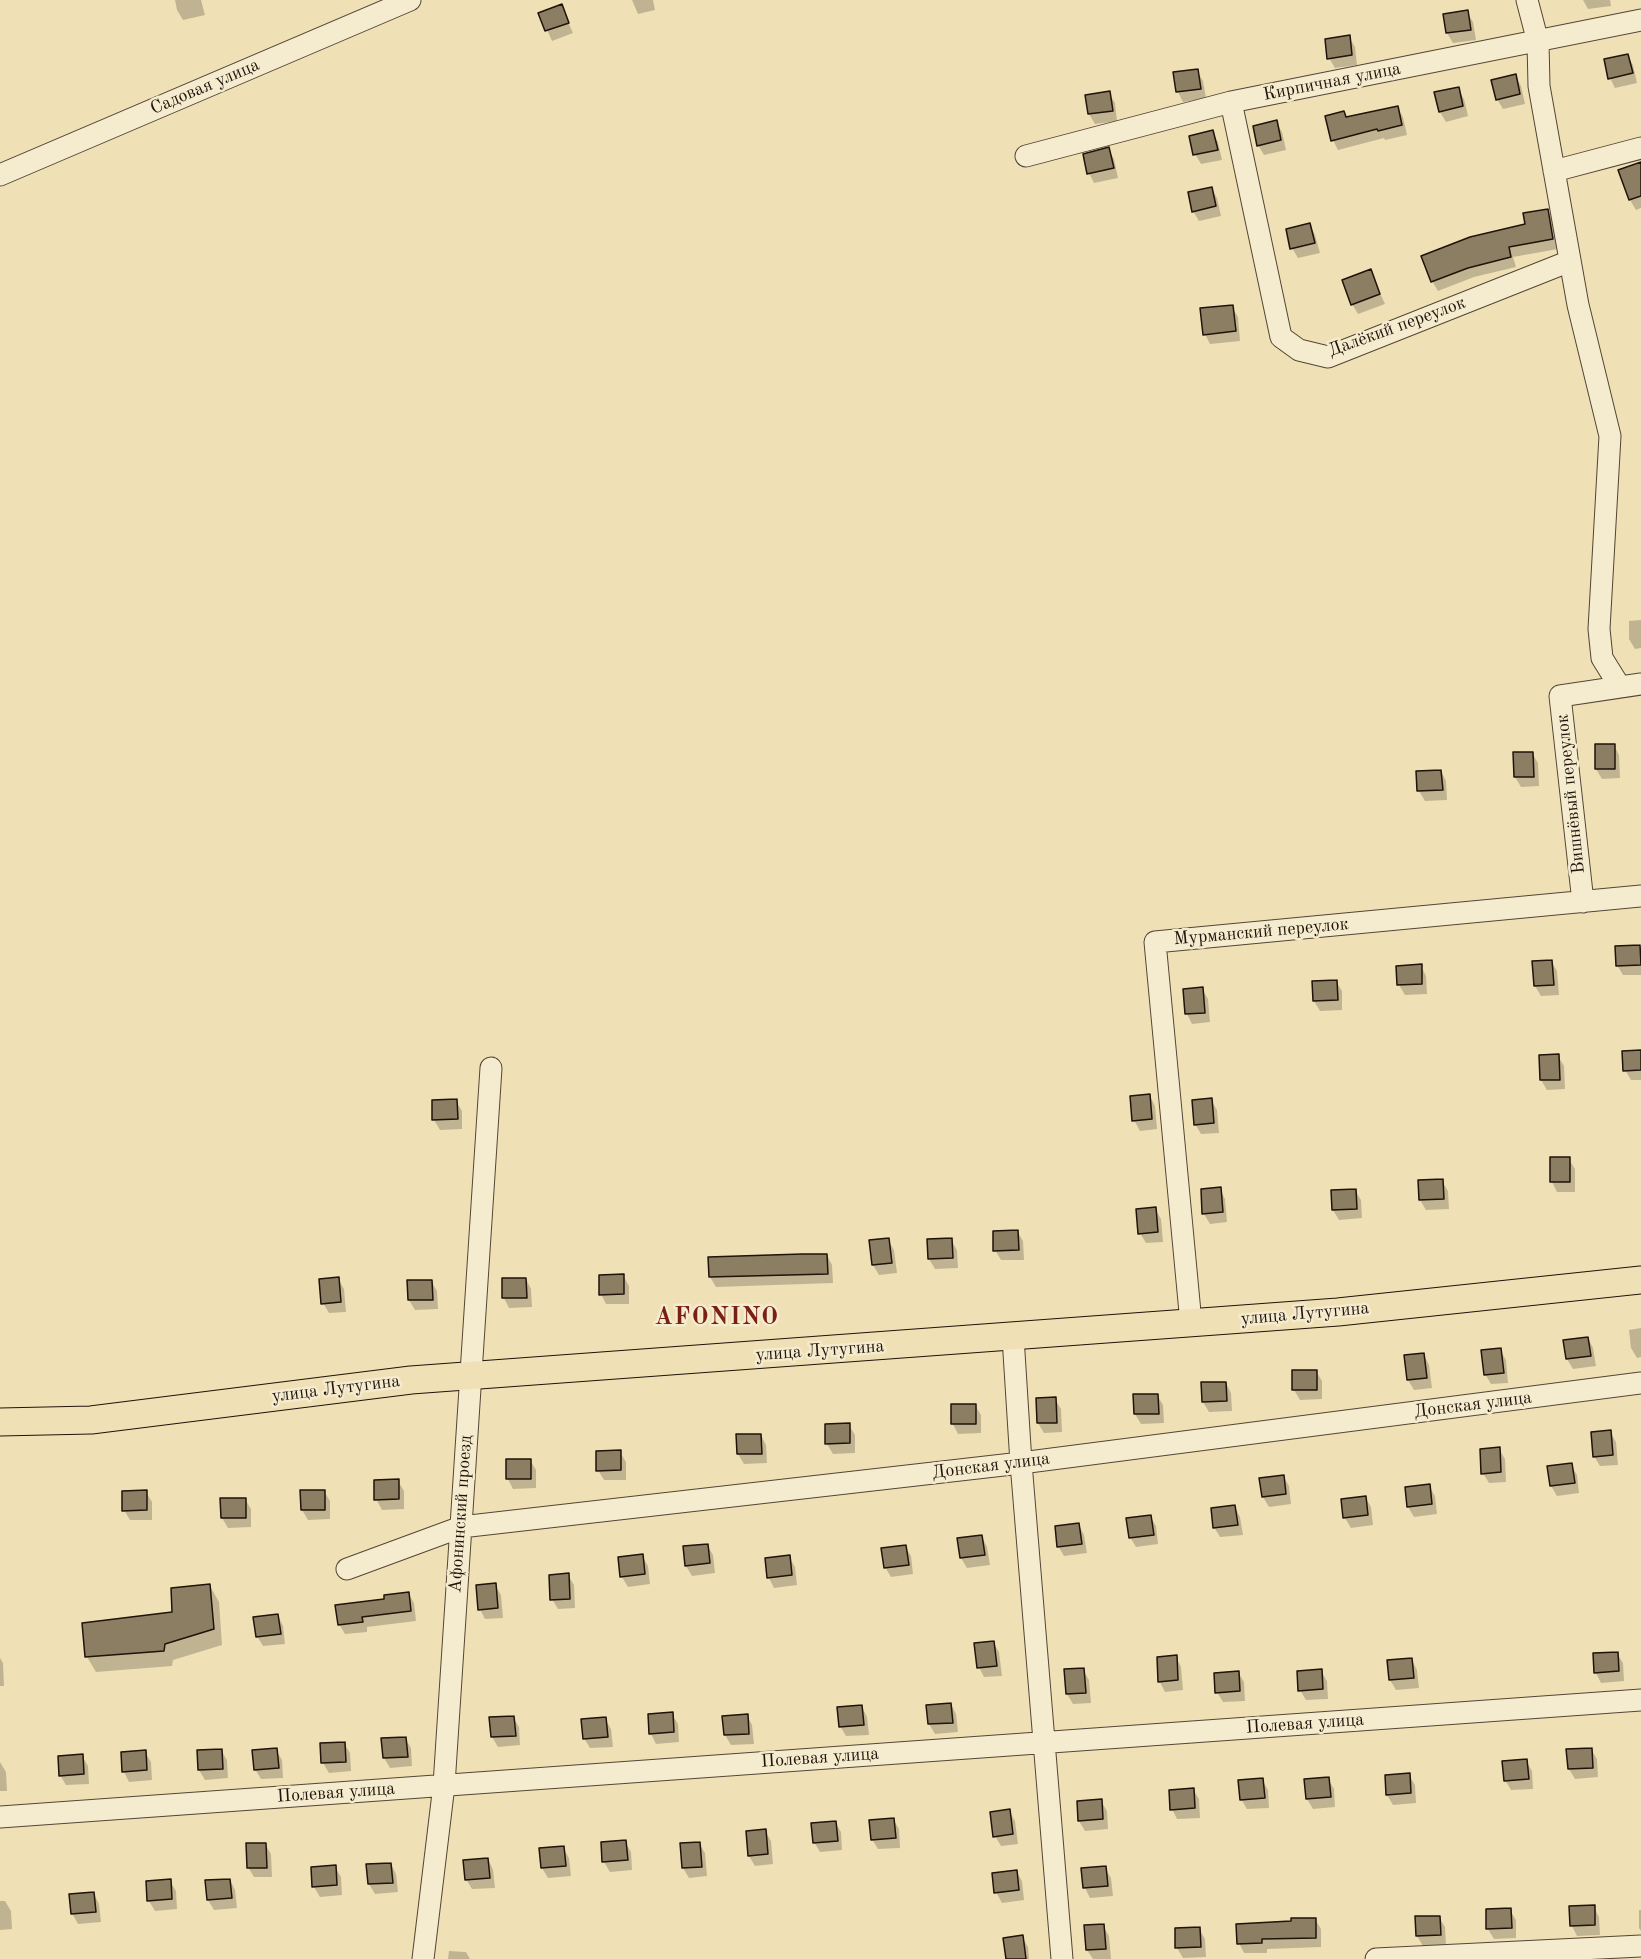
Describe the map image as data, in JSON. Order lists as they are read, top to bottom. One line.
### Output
{"streets":{"main road":["улица Лутугина"],"street":["Кирпичная улица","Садовая улица","Далёкий переулок","Вишнёвый переулок","Мурманский переулок","Донская улица","Афонинский проезд","Полевая улица"]},"crossings":[["Кирпичная улица","Далёкий переулок"],["Вишнёвый переулок","Мурманский переулок"],["Мурманский переулок","улица Лутугина"],["улица Лутугина","Афонинский проезд"],["Донская улица","Афонинский проезд"],["Афонинский проезд","Полевая улица"]],"districts":["AFONINO"]}
